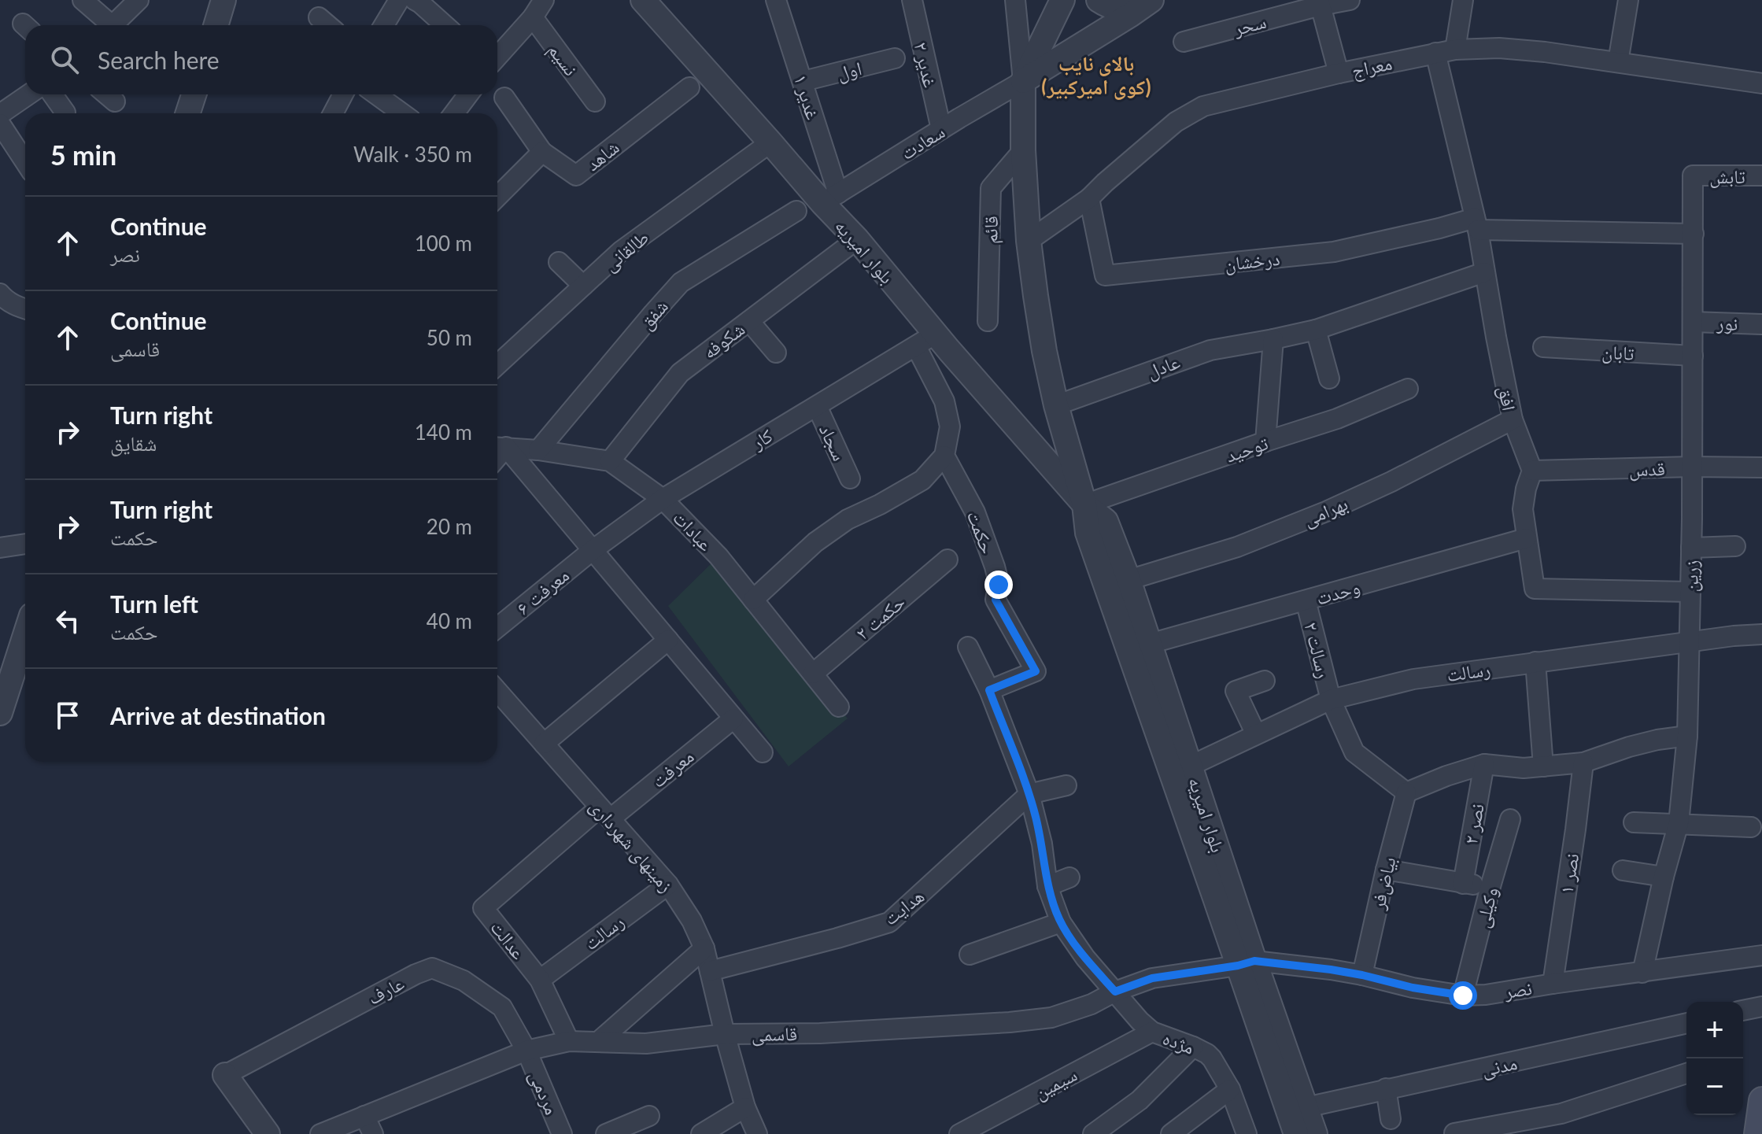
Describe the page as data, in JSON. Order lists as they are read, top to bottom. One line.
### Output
{"streets":{"street":["سحر","نسیم","غدیر ۲","معراج","اول","غدیر ۱","سعادت","شاهد","تابش","قائم","طالقانی","بلوار امیریه","درخشان","شفق","نور","شکوفه","تابان","عادل","افق","کار","سجاد","توحید","قدس","بهرامی","عبادات","حکمت","زرین","معرفت ۶","وحدت","حکمت ۲","رسالت ۲","رسالت","معرفت","نصر ۲","زمینهای شهرداری","نصر ۱","بیاض‌فر","هدایت","وکیلی","عدالت","نصر","عارف","قاسمی","مژده","مدنی","سیمین","مردمی"]},"crossings":[["غدیر ۲","سعادت"],["معراج","درخشان"],["معراج","افق"],["اول","غدیر ۱"],["غدیر ۱","سعادت"],["غدیر ۱","بلوار امیریه"],["سعادت","بلوار امیریه"],["تابش","زرین"],["طالقانی","بلوار امیریه"],["بلوار امیریه","شکوفه"],["بلوار امیریه","کار"],["بلوار امیریه","توحید"],["بلوار امیریه","بهرامی"],["بلوار امیریه","وحدت"],["بلوار امیریه","رسالت"],["بلوار امیریه","نصر"],["بلوار امیریه","قاسمی"],["بلوار امیریه","مدنی"],["درخشان","افق"],["درخشان","زرین"],["شفق","عبادات"],["نور","زرین"],["شکوفه","عبادات"],["تابان","زرین"],["عادل","افق"],["افق","قدس"],["افق","بهرامی"],["کار","سجاد"],["کار","عبادات"],["کار","معرفت ۶"],["قدس","زرین"],["عبادات","حکمت ۲"],["حکمت","مژده"],["زرین","رسالت"],["زرین","نصر"],["وحدت","رسالت ۲"],["رسالت ۲","رسالت"],["رسالت ۲","بیاض‌فر"],["رسالت","زمینهای شهرداری"],["رسالت","عدالت"],["معرفت","زمینهای شهرداری"],["معرفت","عدالت"],["زمینهای شهرداری","هدایت"],["زمینهای شهرداری","عدالت"],["زمینهای شهرداری","قاسمی"],["نصر ۱","نصر"],["بیاض‌فر","نصر"],["هدایت","مژده"],["وکیلی","نصر"],["عدالت","قاسمی"],["نصر","قاسمی"],["عارف","قاسمی"],["عارف","مردمی"],["قاسمی","مژده"],["قاسمی","مردمی"],["مژده","سیمین"]],"districts":["بالای نایب (کوی امیرکبیر)"],"page":{"search":"Search here","heading":["5 min","Walk · 350 m"],"list":[["Continue","نصر","100 m"],["Continue","قاسمی","50 m"],["Turn right","شقایق","140 m"],["Turn right","حکمت","20 m"],["Turn left","حکمت","40 m"],"Arrive at destination"],"map_buttons":["+","−"]}}
